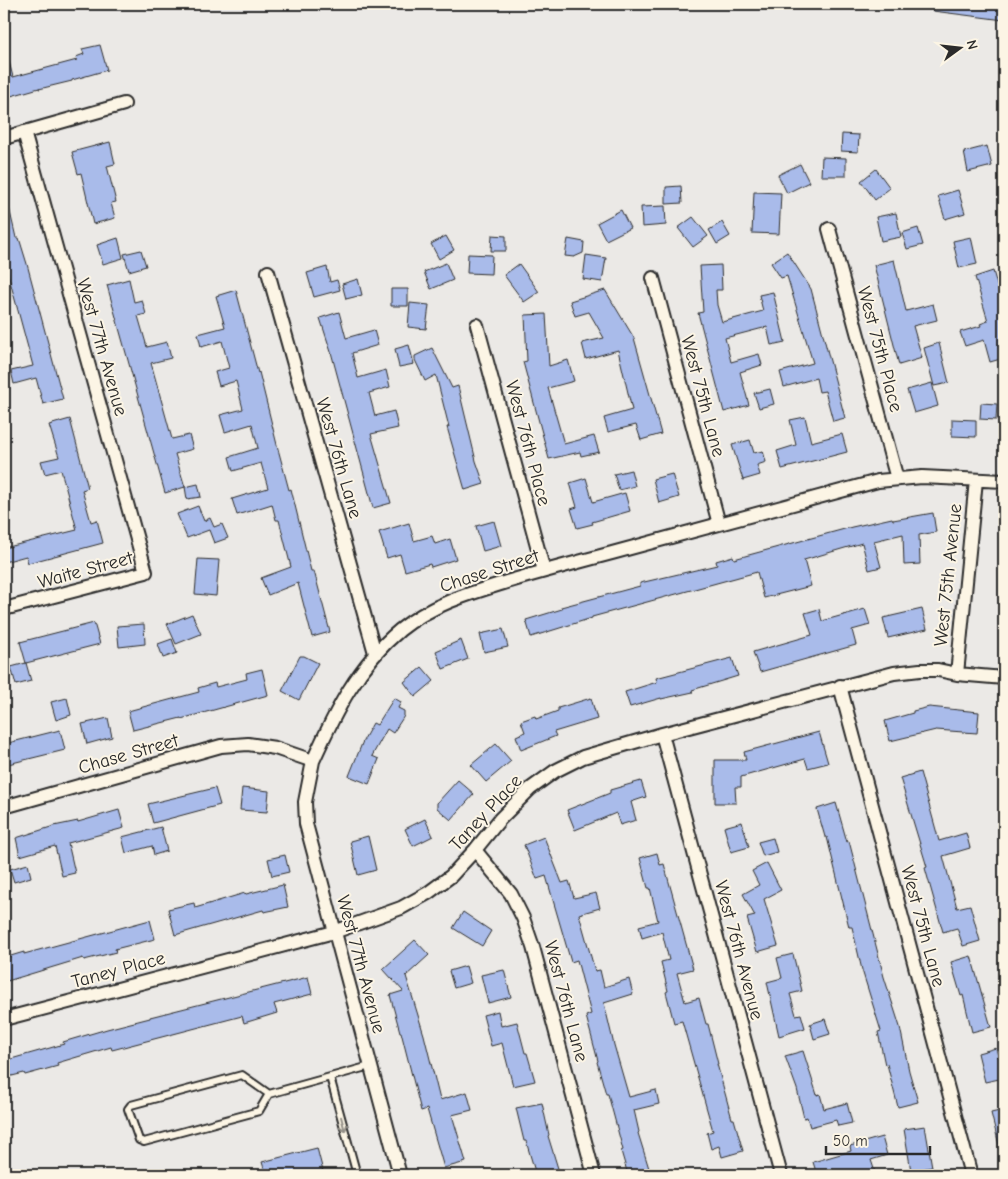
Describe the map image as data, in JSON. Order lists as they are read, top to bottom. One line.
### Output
{"streets":{"street":["West 77th Avenue","West 75th Place","West 75th Lane","West 76th Place","West 76th Lane","Waite Street","Chase Street","West 75th Avenue","Taney Place","West 76th Avenue"]},"crossings":[["West 77th Avenue","Waite Street"],["West 77th Avenue","Chase Street"],["West 77th Avenue","Taney Place"],["West 75th Place","Chase Street"],["West 75th Lane","Chase Street"],["West 75th Lane","Taney Place"],["West 76th Place","Chase Street"],["West 76th Lane","Chase Street"],["West 76th Lane","Taney Place"],["Chase Street","West 75th Avenue"],["West 75th Avenue","Taney Place"],["Taney Place","West 76th Avenue"]],"scale_bar":"50 m","north":"right"}
